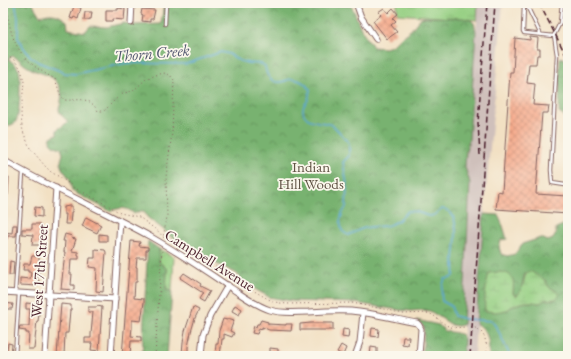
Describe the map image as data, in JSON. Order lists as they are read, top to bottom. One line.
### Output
{"streets":{"street":["Campbell Avenue","West 17th Street"]},"crossings":[["Campbell Avenue","West 17th Street"]],"water":["Thorn Creek"],"parks":["Indian Hill Woods"]}
